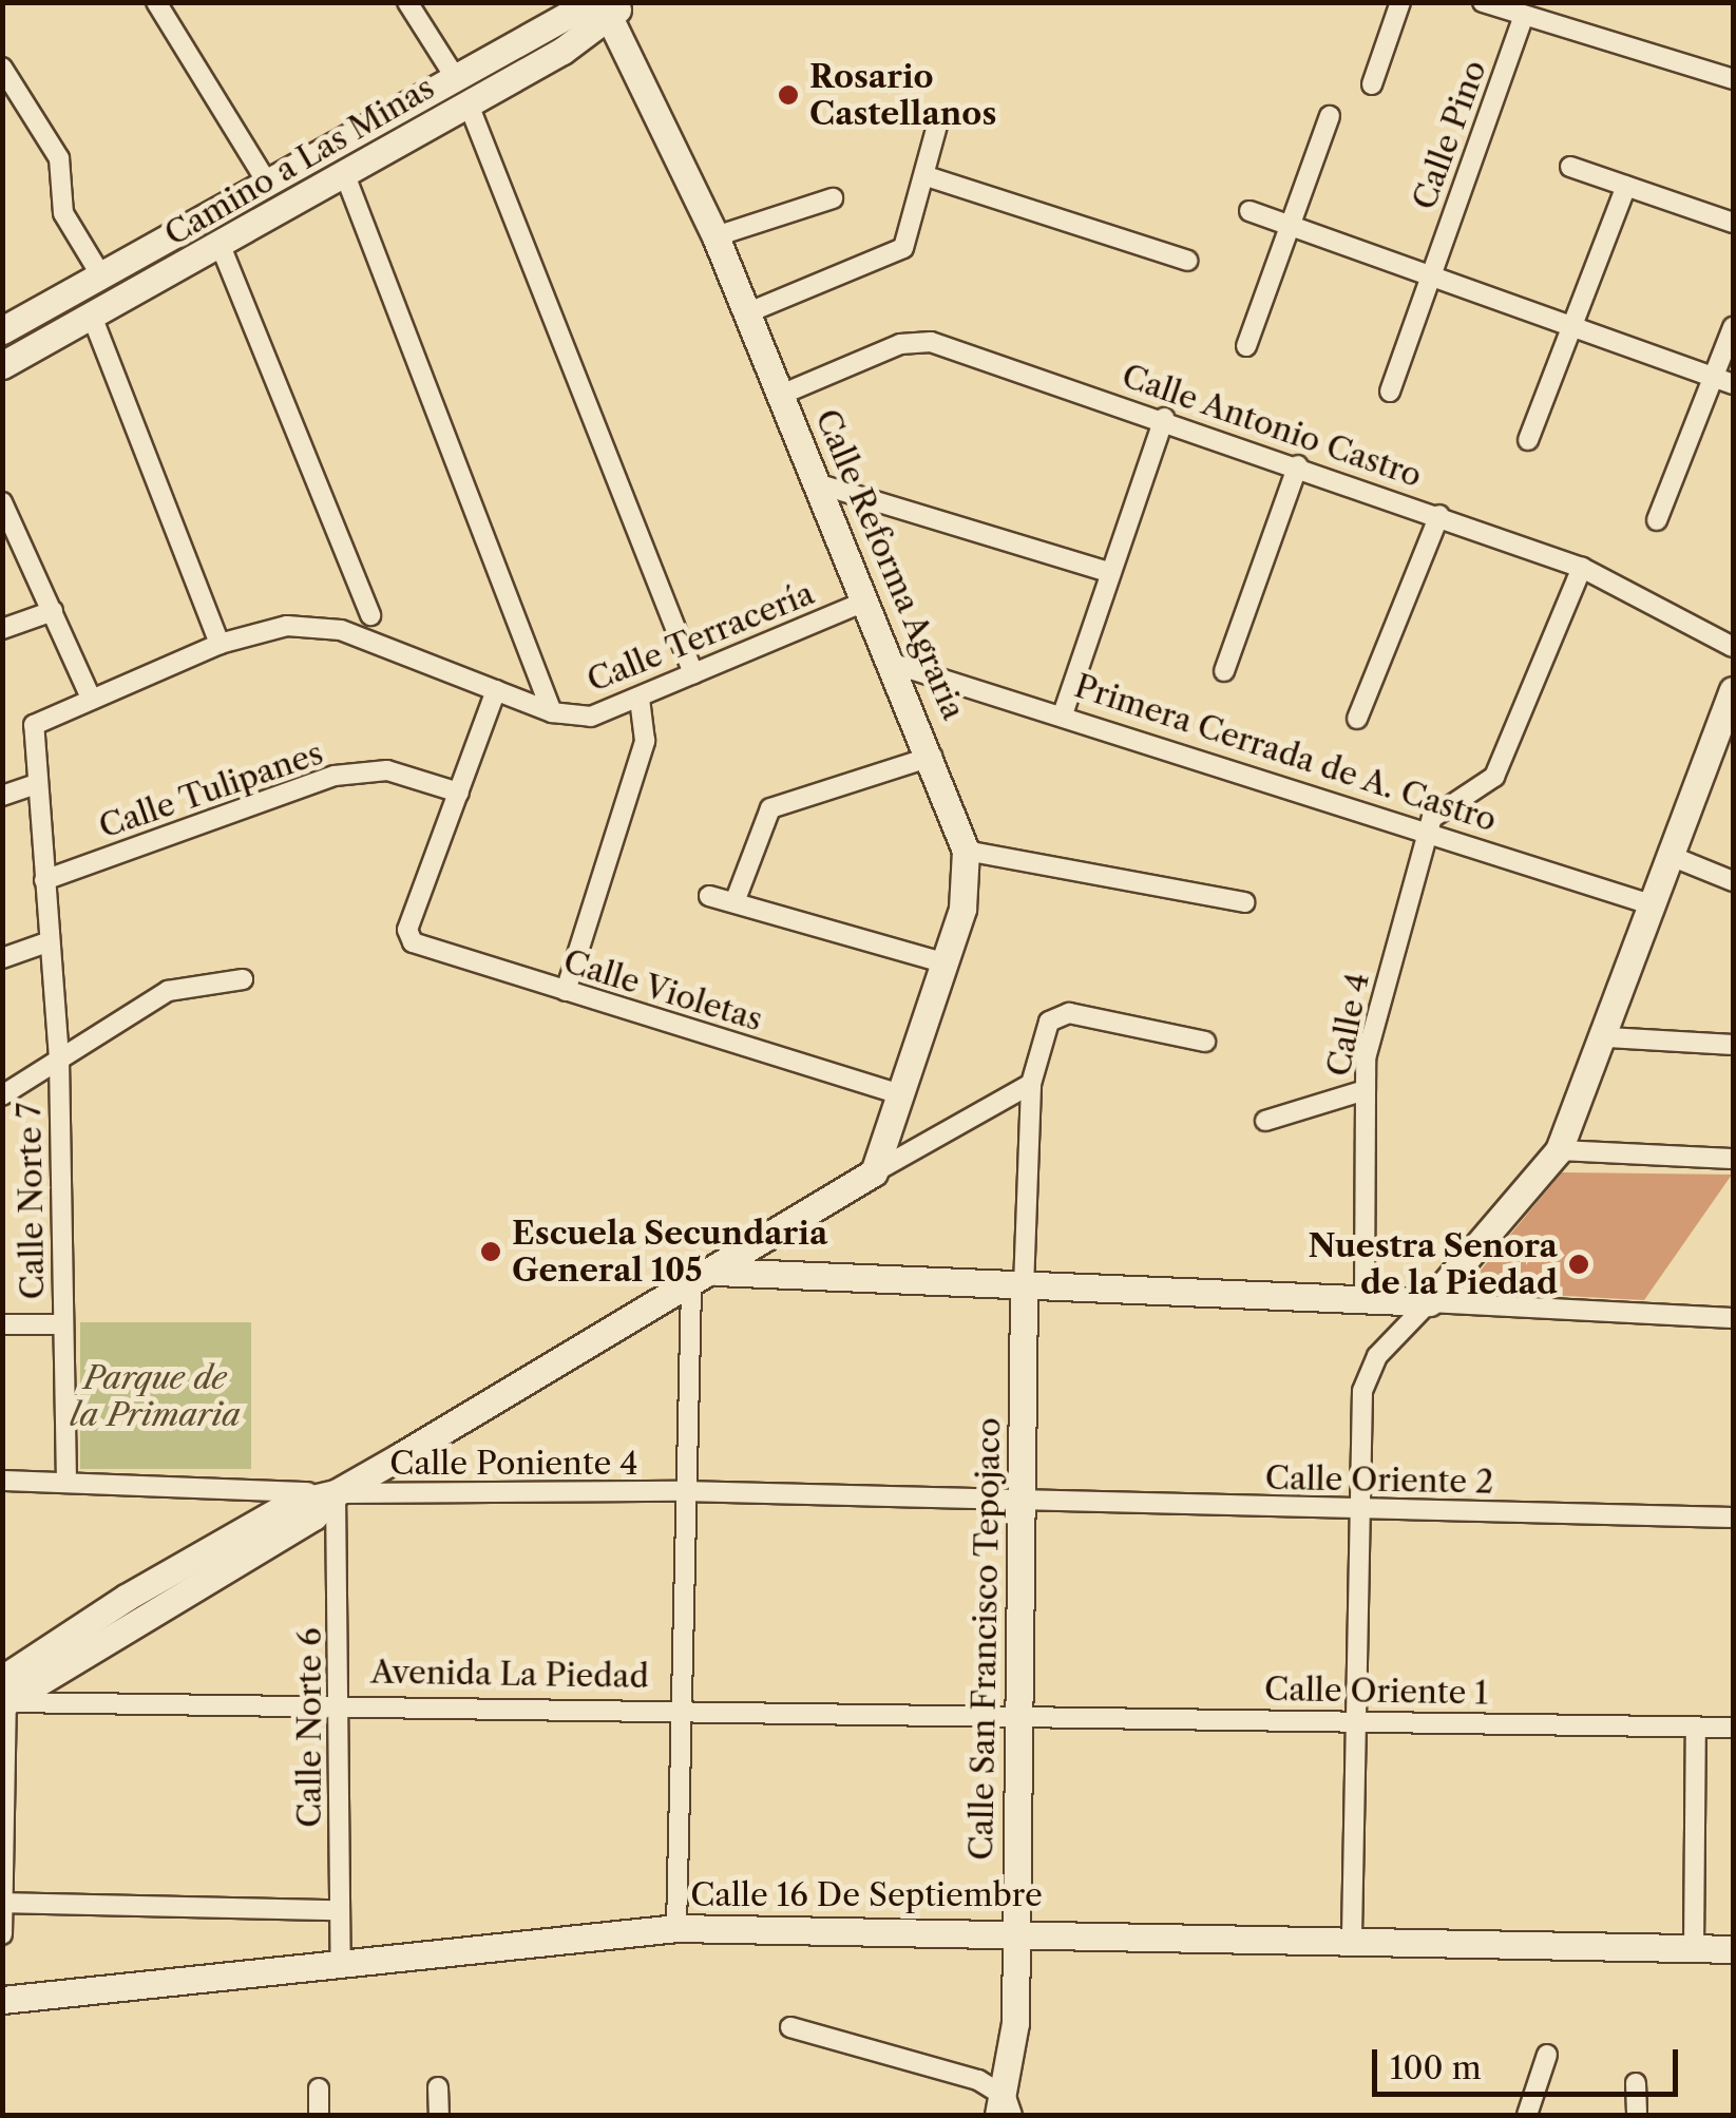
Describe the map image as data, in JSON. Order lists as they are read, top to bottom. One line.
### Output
{"streets":{"main road":["Camino a Las Minas","Calle Reforma Agraria","Calle San Francisco Tepojaco","Calle 16 De Septiembre"],"street":["Calle Pino","Calle Antonio Castro","Calle Terracería","Primera Cerrada de A. Castro","Calle Tulipanes","Calle Violetas","Calle 4","Calle Norte 7","Calle Poniente 4","Calle Oriente 2","Avenida La Piedad","Calle Oriente 1","Calle Norte 6"]},"crossings":[["Camino a Las Minas","Calle Reforma Agraria"],["Calle Antonio Castro","Calle Reforma Agraria"],["Calle Reforma Agraria","Calle Terracería"],["Calle Reforma Agraria","Primera Cerrada de A. Castro"],["Calle Terracería","Calle Norte 7"],["Primera Cerrada de A. Castro","Calle 4"],["Calle Tulipanes","Calle Violetas"],["Calle Tulipanes","Calle Norte 7"],["Calle Norte 7","Calle Poniente 4"],["Calle Poniente 4","Calle Oriente 2"],["Calle Poniente 4","Calle San Francisco Tepojaco"],["Calle Poniente 4","Calle Norte 6"],["Calle Oriente 2","Calle San Francisco Tepojaco"],["Calle San Francisco Tepojaco","Avenida La Piedad"],["Calle San Francisco Tepojaco","Calle Oriente 1"],["Calle San Francisco Tepojaco","Calle 16 De Septiembre"],["Avenida La Piedad","Calle Oriente 1"],["Avenida La Piedad","Calle Norte 6"],["Calle Norte 6","Calle 16 De Septiembre"]],"parks":["Parque de la Primaria"],"places":["Rosario Castellanos","Escuela Secundaria General 105","Nuestra Senora de la Piedad"],"scale_bar":"100 m"}
